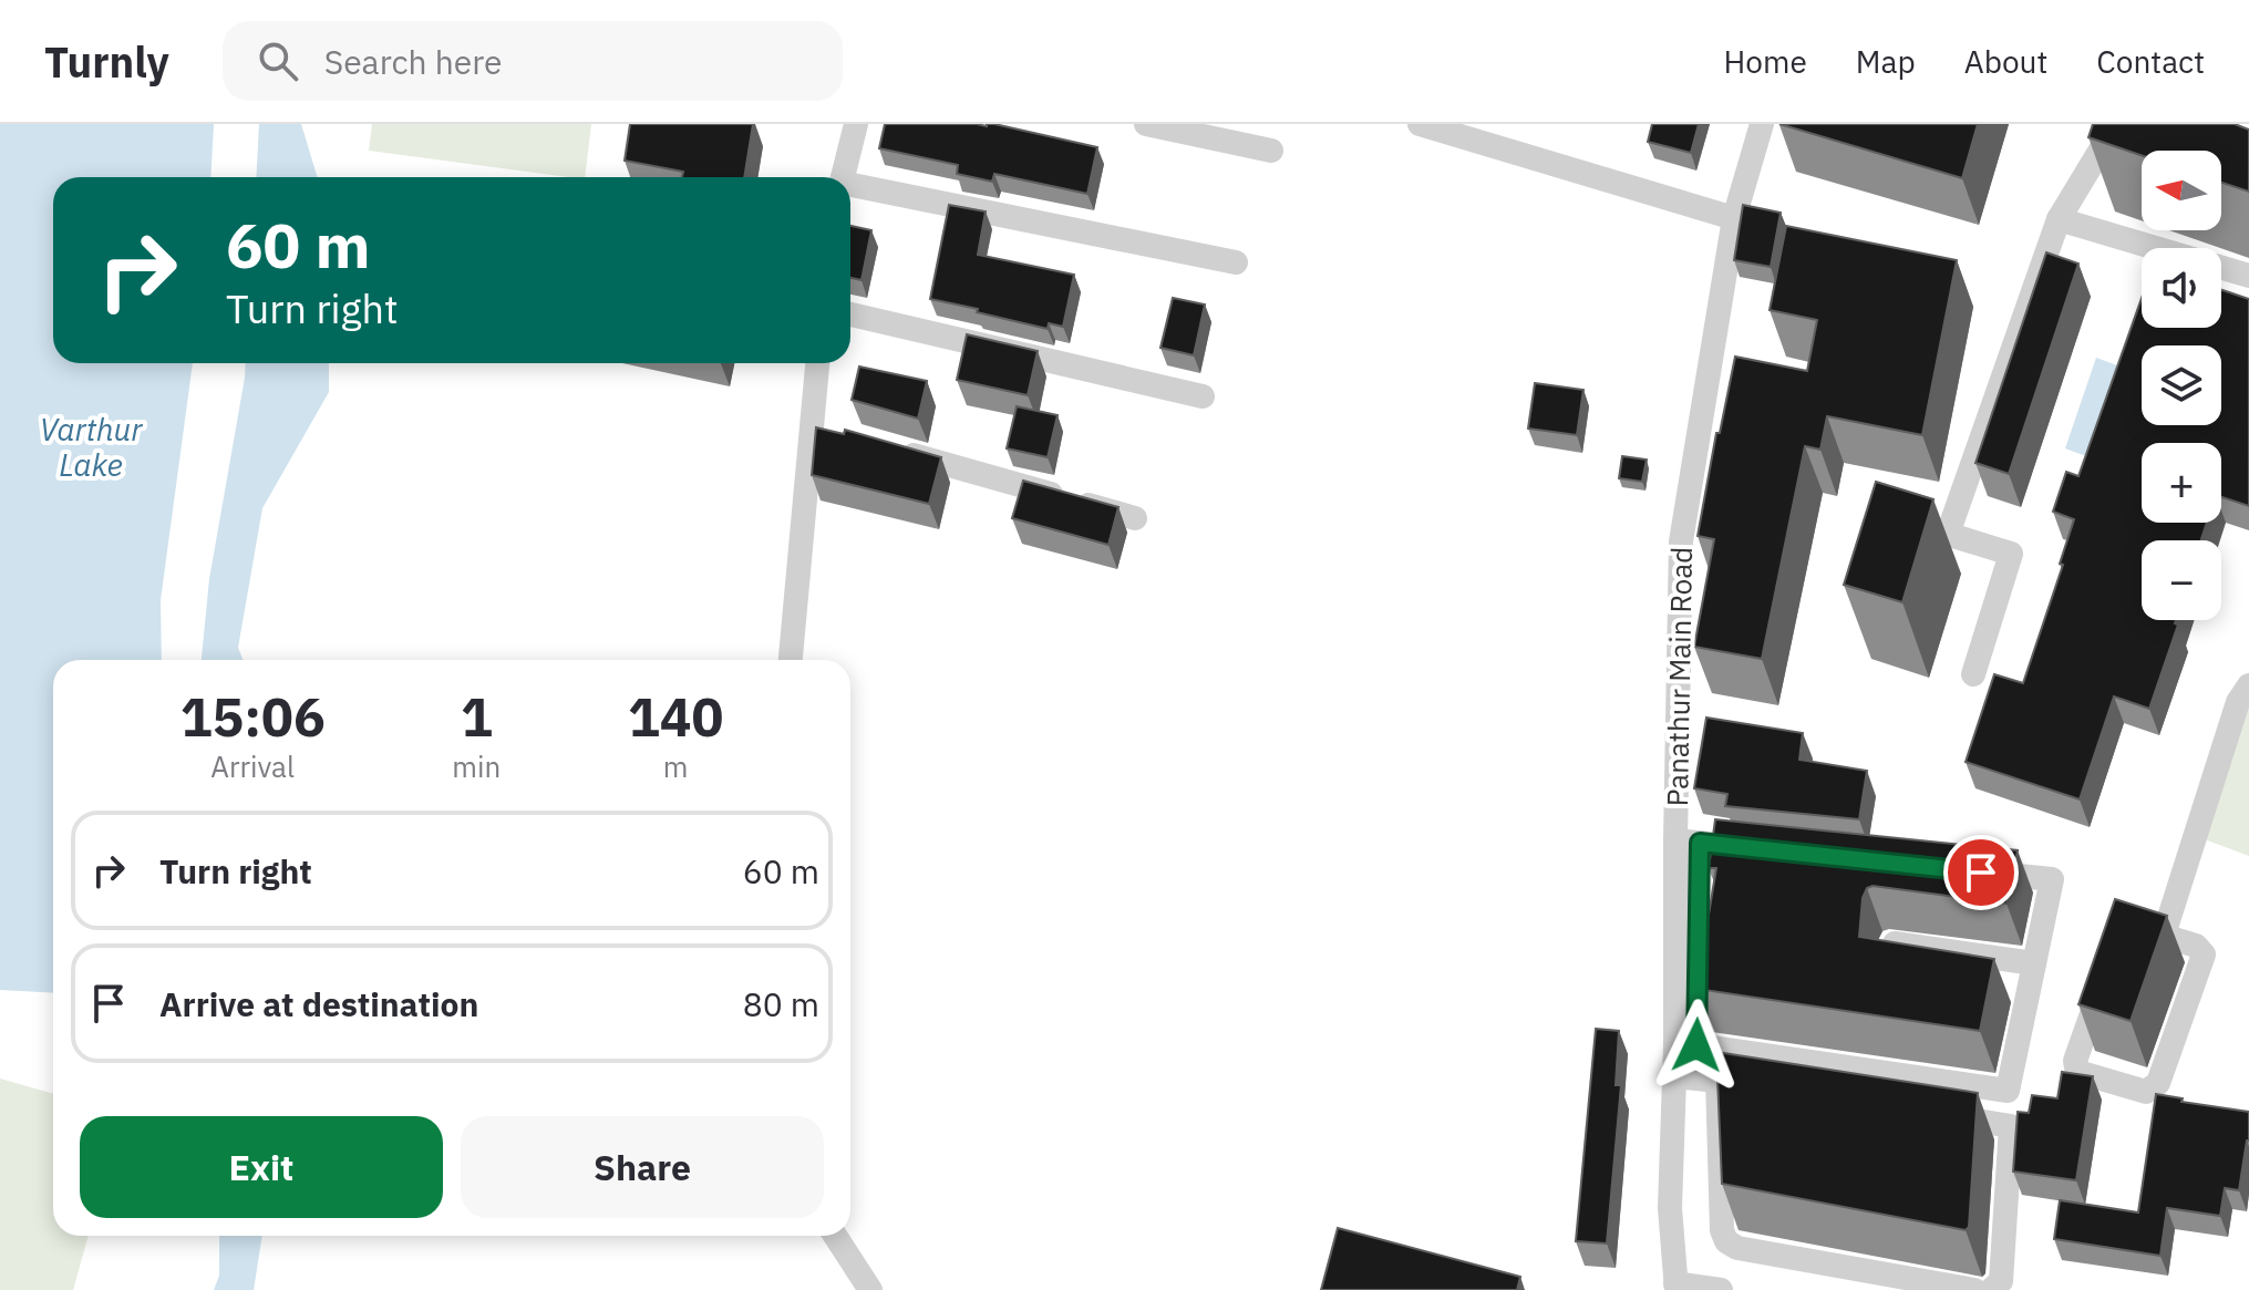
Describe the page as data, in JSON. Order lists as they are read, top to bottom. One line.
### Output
{"streets":{"street":["Panathur Main Road"]},"water":["Varthur Lake"],"north":"left","page":{"header":"Turnly","search":"Search here","nav":["Home","Map","About","Contact"],"map_buttons":["+","−"],"turn":["60 m","Turn right"],"eta":["15:06","Arrival","1","min","140","m"],"list":[{"name":"Turn right","value":"60 m"},{"name":"Arrive at destination","value":"80 m"}],"buttons":["Exit","Share"]}}
